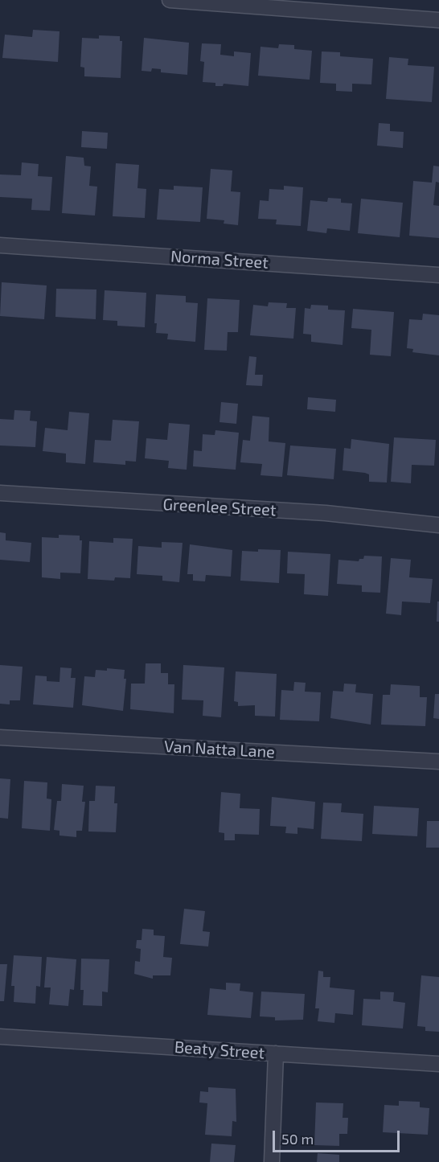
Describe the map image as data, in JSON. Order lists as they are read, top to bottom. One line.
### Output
{"streets":{"street":["Norma Street","Greenlee Street","Van Natta Lane","Beaty Street"]},"scale_bar":"50 m"}
